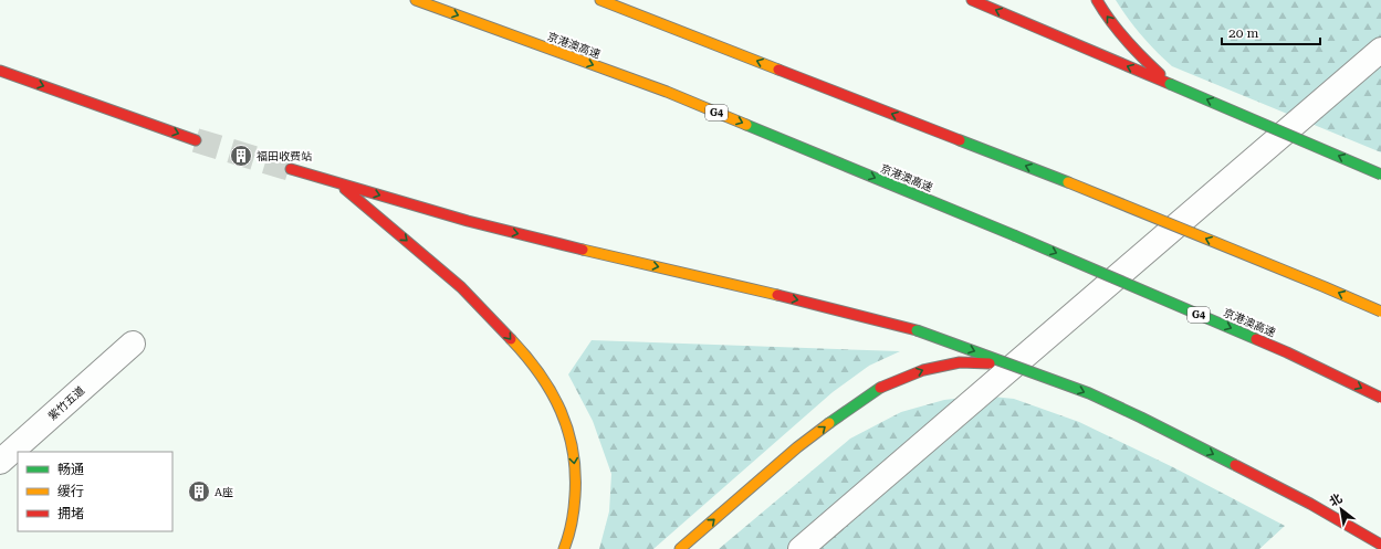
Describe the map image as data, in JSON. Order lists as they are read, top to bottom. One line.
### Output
{"streets":{"highway":["京港澳高速","G4"],"street":["紫竹五道"]},"places":{"building":["福田收费站","A座"]},"legend":["畅通","缓行","拥堵"],"scale_bar":"20 m","north":"top left"}
